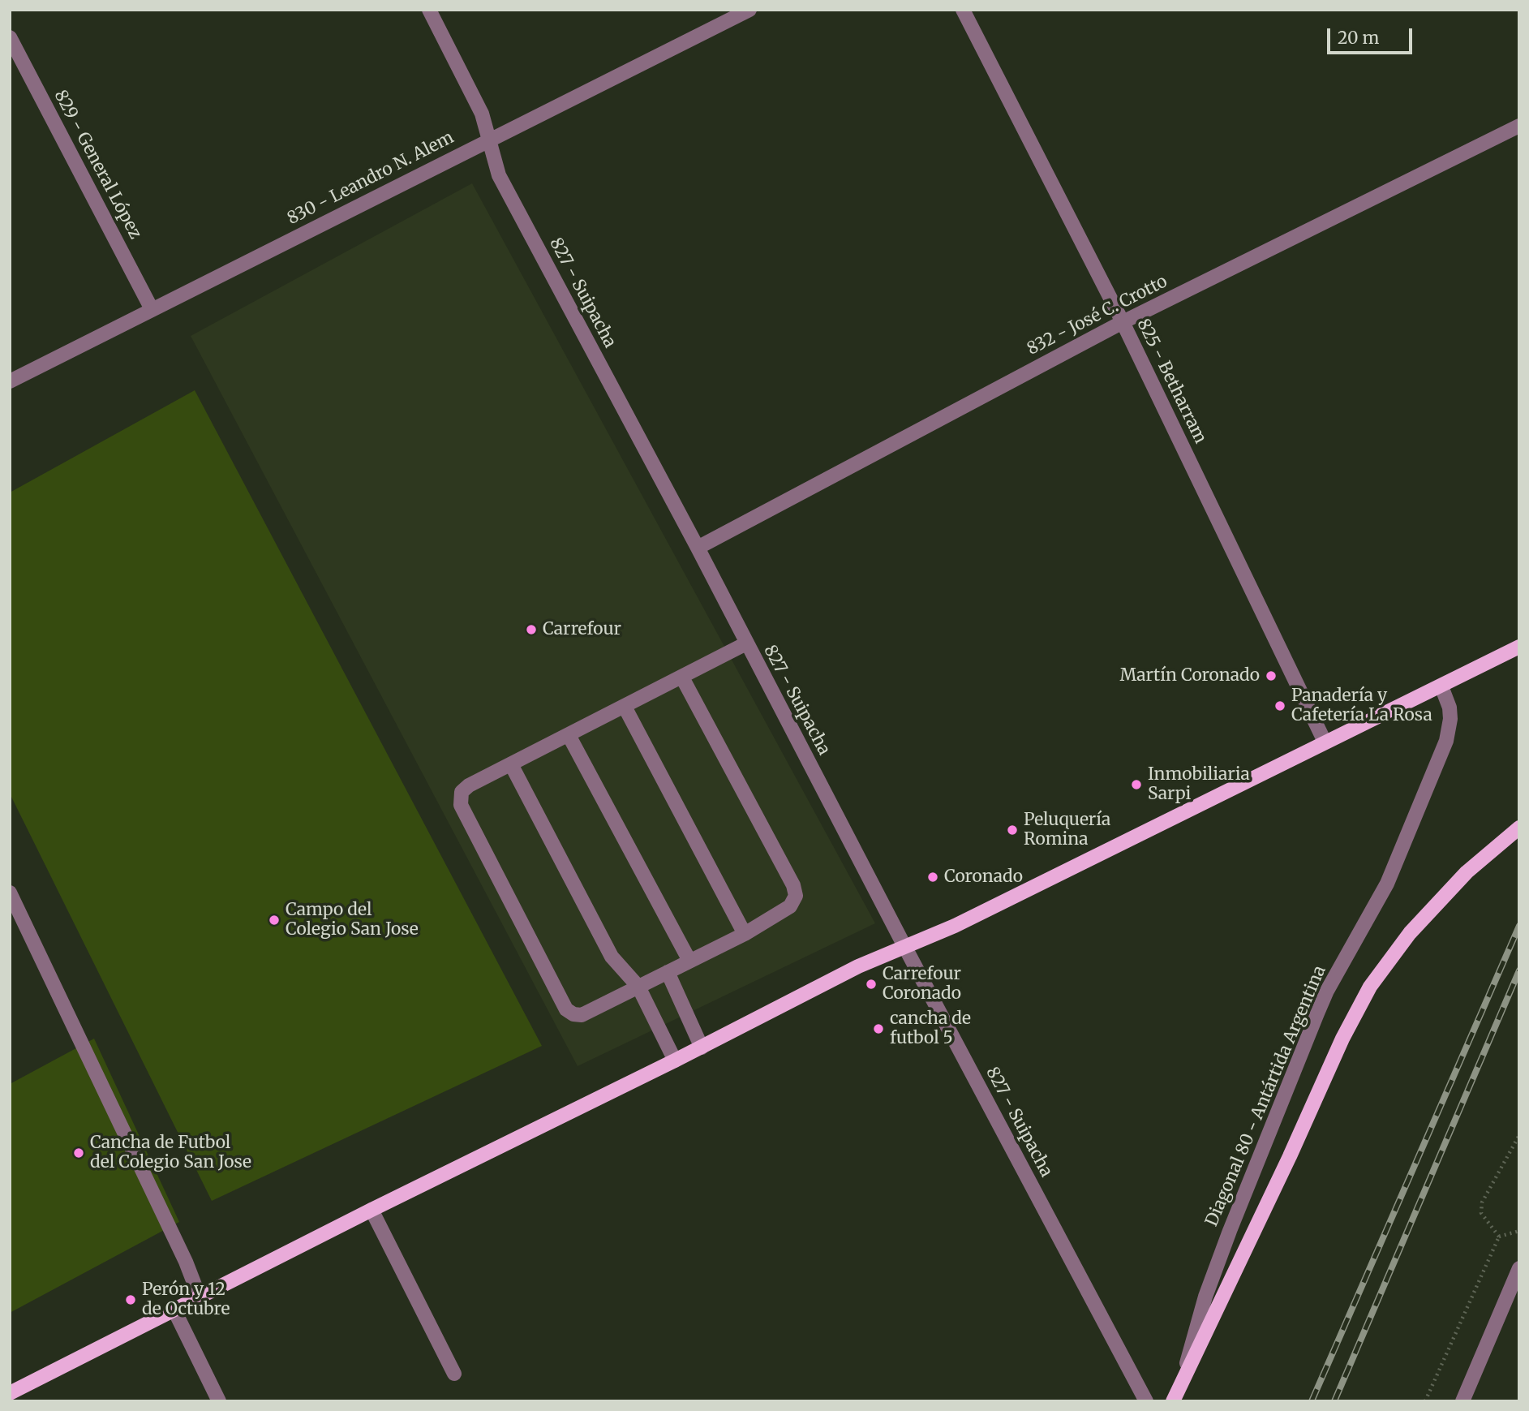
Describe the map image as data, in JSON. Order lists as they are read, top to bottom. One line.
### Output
{"streets":{"street":["829 - General López","830 - Leandro N. Alem","827 - Suipacha","832 - José C. Crotto","825 - Betharram","Diagonal 80 - Antártida Argentina"]},"crossings":[["829 - General López","830 - Leandro N. Alem"],["830 - Leandro N. Alem","827 - Suipacha"],["827 - Suipacha","832 - José C. Crotto"],["832 - José C. Crotto","825 - Betharram"]],"places":["Carrefour","Martín Coronado","Panadería y Cafetería La Rosa","Inmobiliaria Sarpi","Peluquería Romina","Coronado","Campo del Colegio San Jose","Carrefour Coronado","cancha de futbol 5","Cancha de Futbol del Colegio San Jose","Perón y 12 de Octubre"],"scale_bar":"20 m"}
